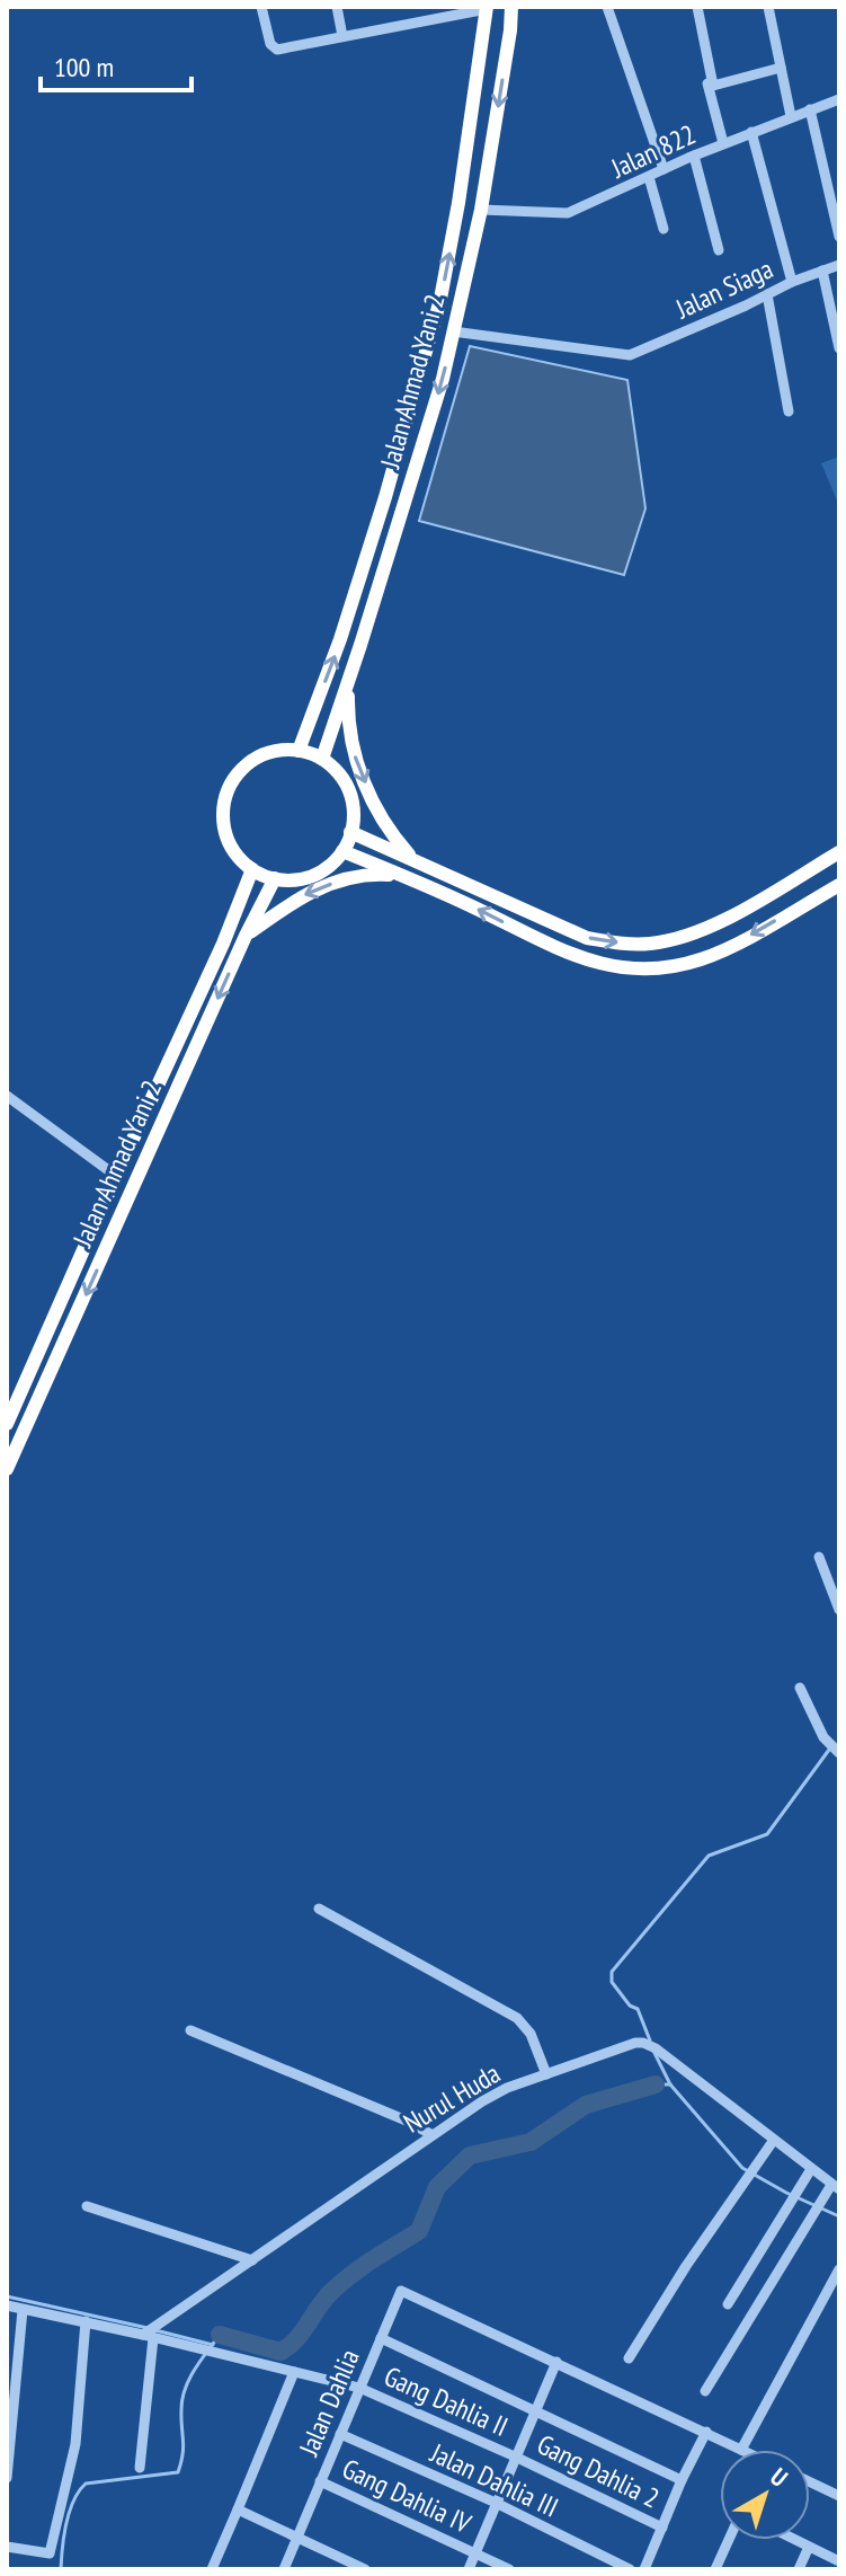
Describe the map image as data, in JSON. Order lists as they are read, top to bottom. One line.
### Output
{"streets":{"highway":["Jalan Ahmad Yani 2"],"street":["Jalan 822","Jalan Siaga","Nurul Huda","Gang Dahlia II","Jalan Dahlia","Gang Dahlia 2","Jalan Dahlia III","Gang Dahlia IV"]},"crossings":[["Jalan 822","Jalan Ahmad Yani 2"],["Jalan Siaga","Jalan Ahmad Yani 2"],["Nurul Huda","Gang Dahlia II"],["Gang Dahlia II","Jalan Dahlia"],["Gang Dahlia II","Gang Dahlia 2"],["Jalan Dahlia","Jalan Dahlia III"],["Jalan Dahlia","Gang Dahlia IV"]],"scale_bar":"100 m","north":"top right"}
